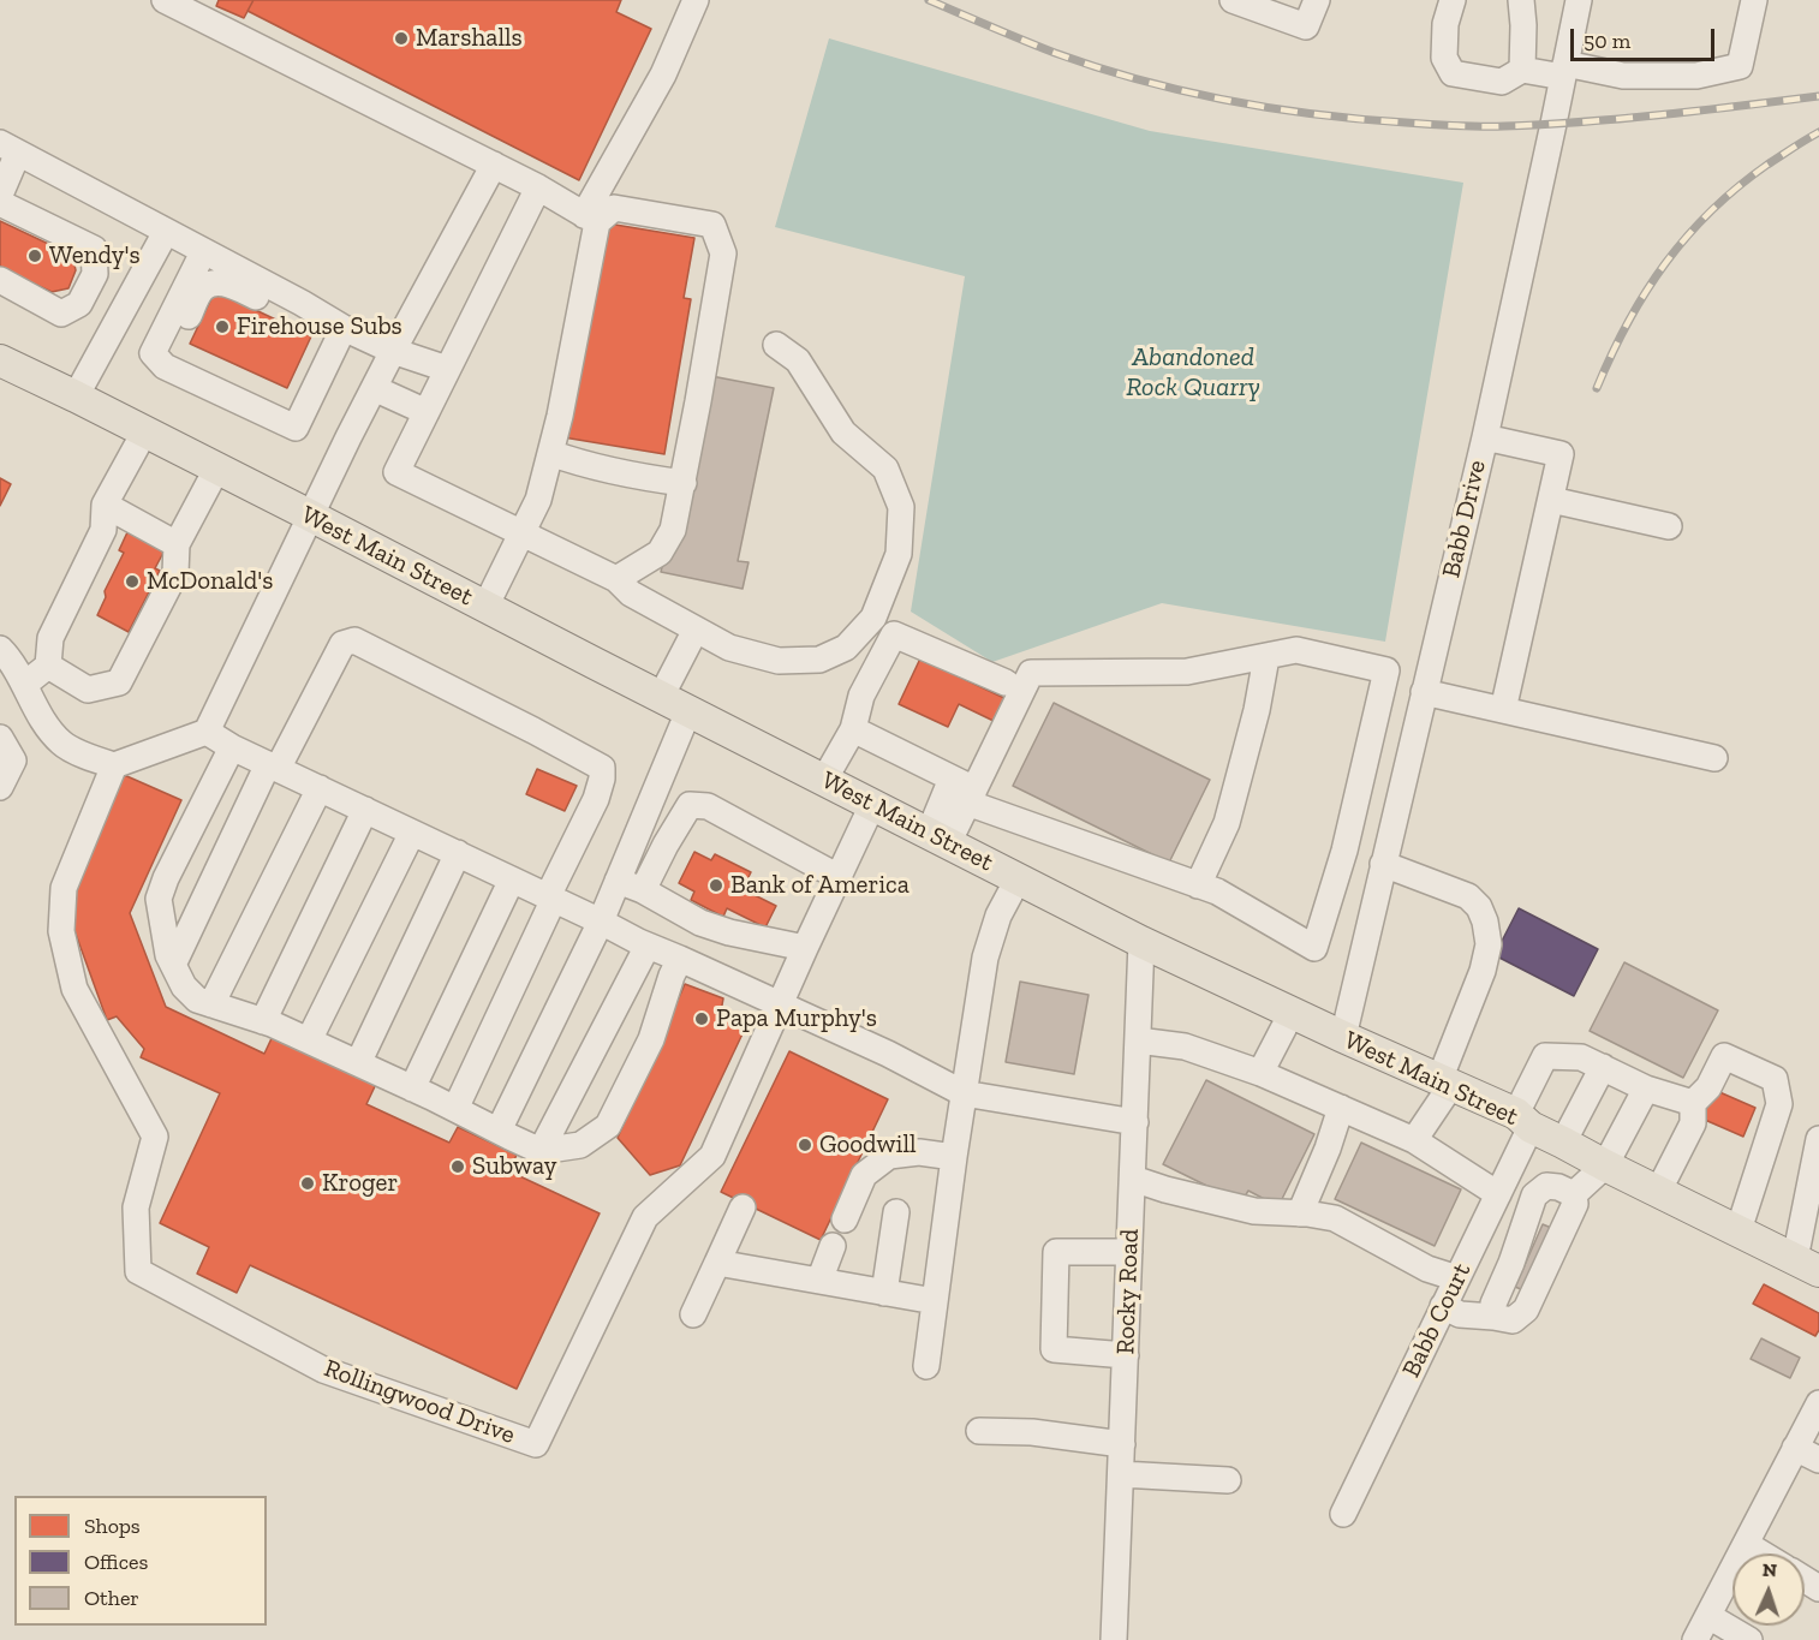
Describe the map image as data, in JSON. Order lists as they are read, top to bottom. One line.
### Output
{"streets":{"main road":["West Main Street"],"street":["Babb Drive","Rocky Road","Babb Court","Rollingwood Drive"]},"crossings":[["Babb Drive","West Main Street"],["West Main Street","Rocky Road"],["West Main Street","Babb Court"],["West Main Street","Rollingwood Drive"]],"water":["Abandoned Rock Quarry"],"places":["Marshalls","Wendy's","Firehouse Subs","McDonald's","Bank of America","Papa Murphy's","Goodwill","Subway","Kroger"],"legend":["Shops","Offices","Other"],"scale_bar":"50 m","north":"top"}
